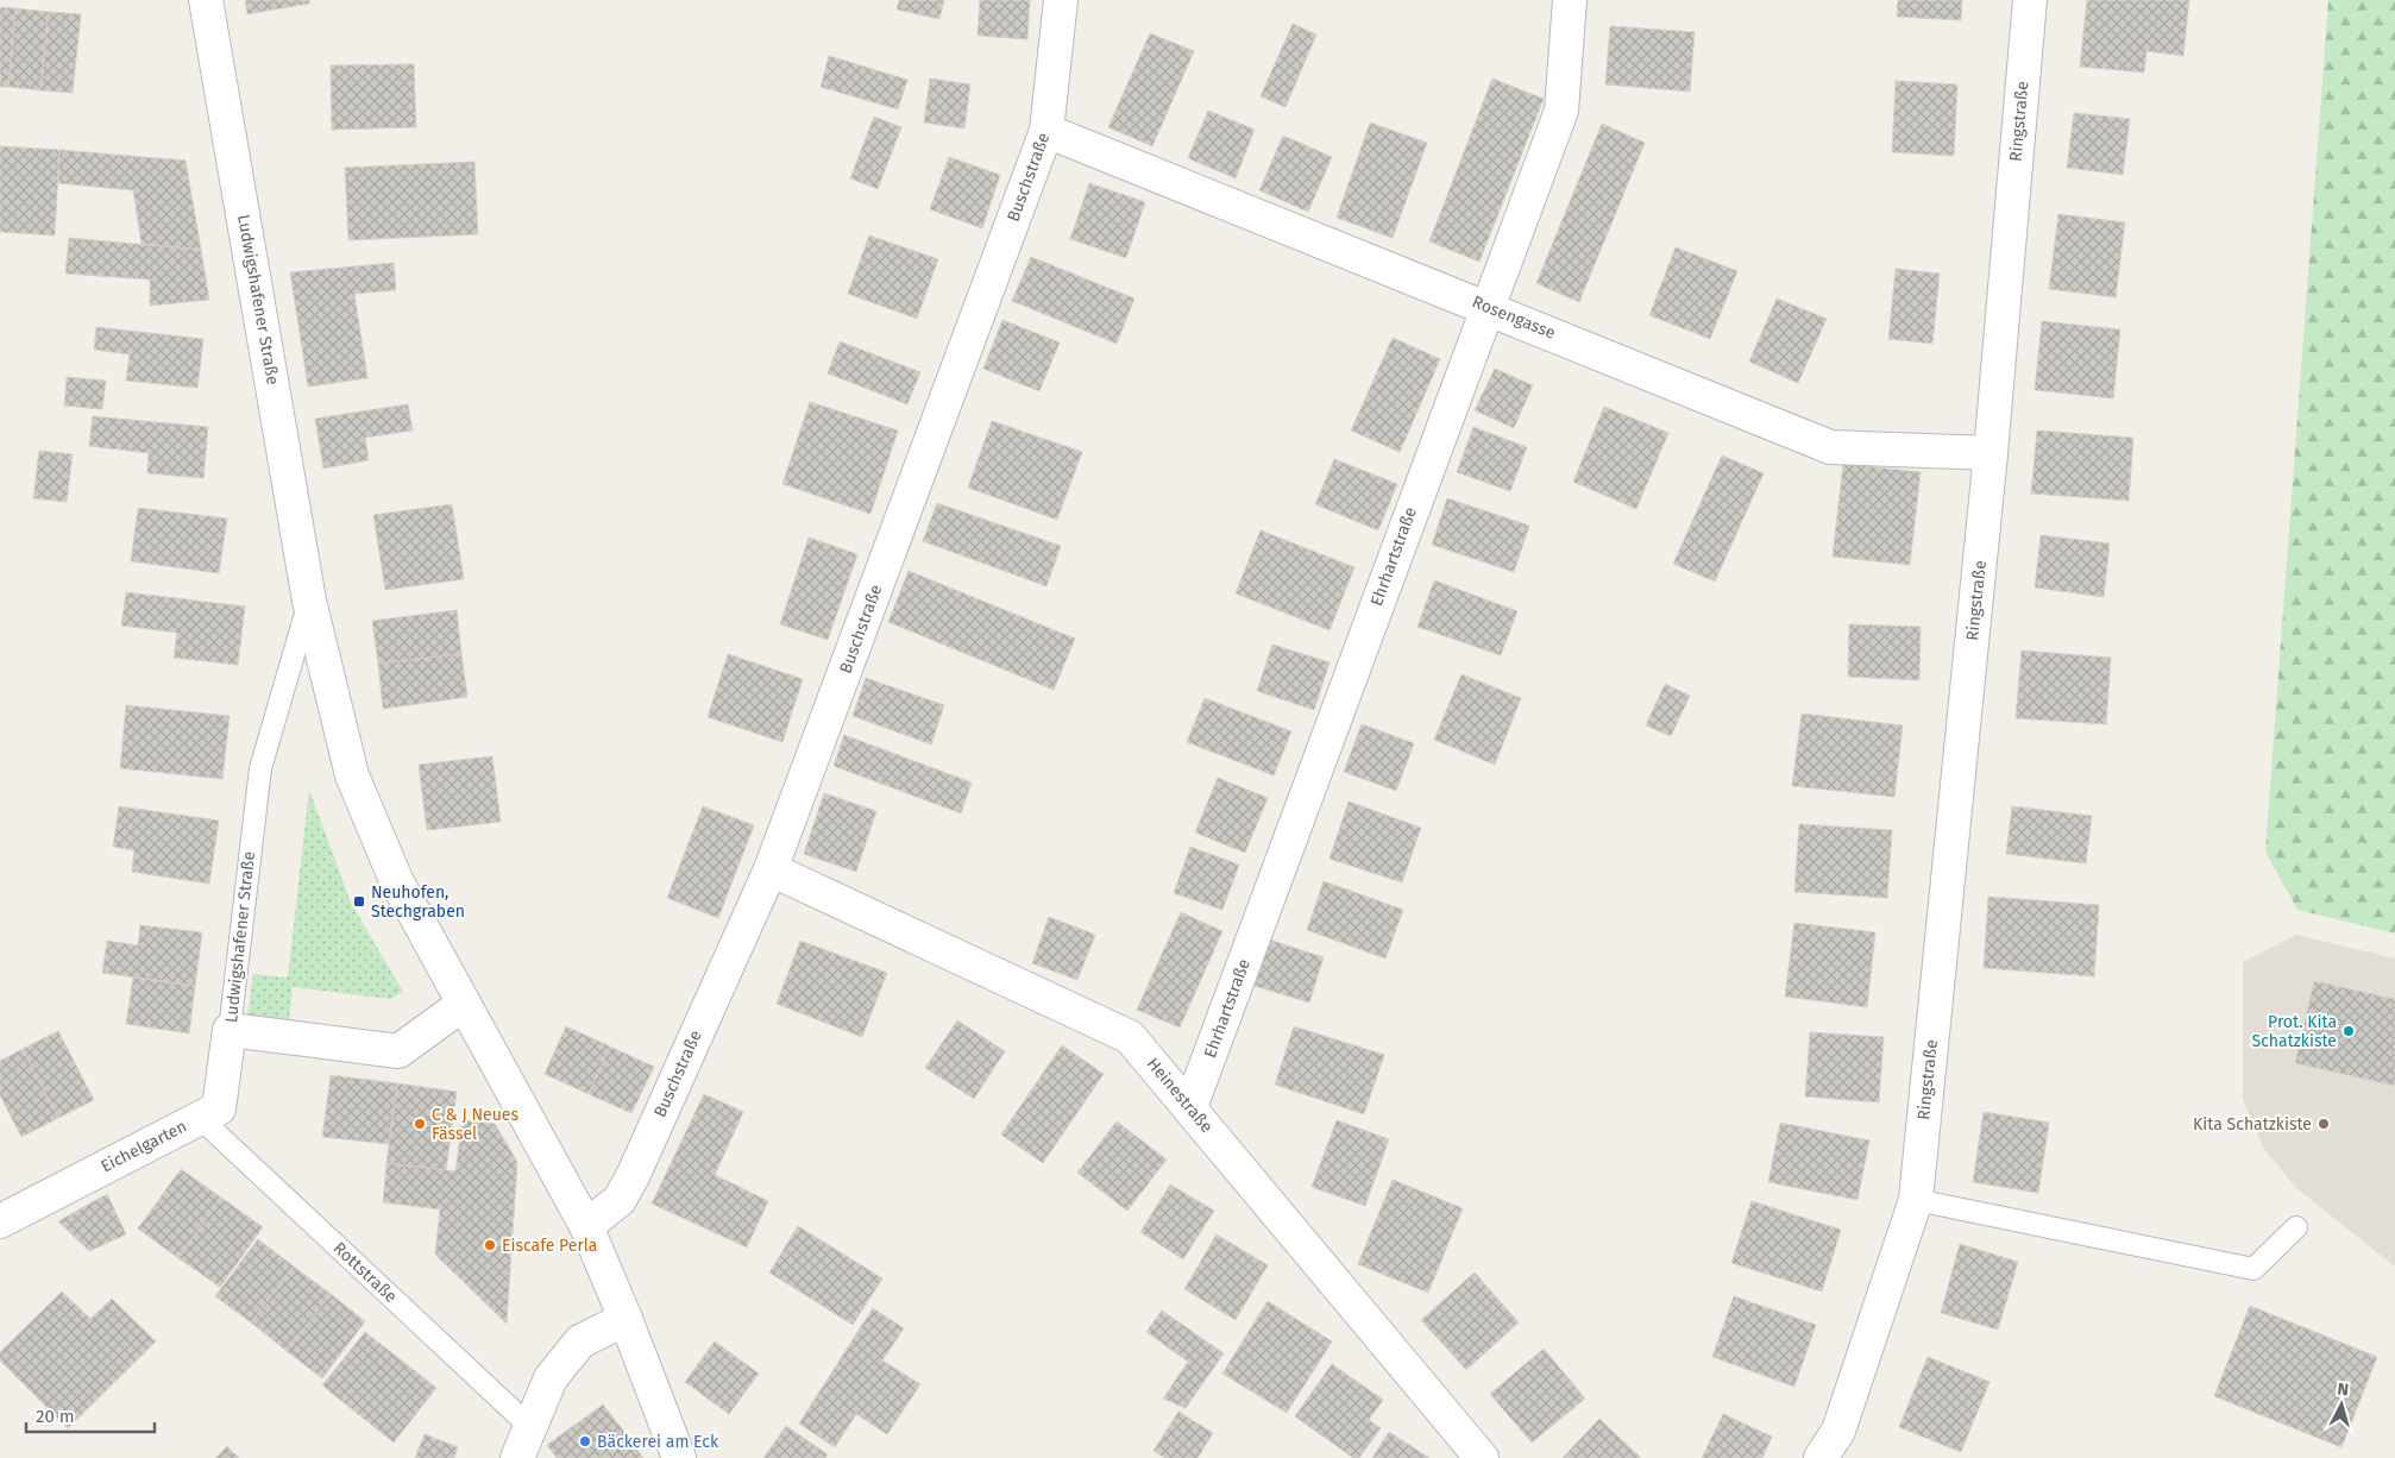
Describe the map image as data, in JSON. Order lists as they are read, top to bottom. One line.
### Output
{"streets":{"street":["Ringstraße","Buschstraße","Ludwigshafener Straße","Rosengasse","Ehrhartstraße","Heinestraße","Eichelgarten"],"lane":["Rottstraße"]},"crossings":[["Ringstraße","Rosengasse"],["Buschstraße","Ludwigshafener Straße"],["Buschstraße","Rosengasse"],["Buschstraße","Heinestraße"],["Ludwigshafener Straße","Eichelgarten"],["Rosengasse","Ehrhartstraße"],["Ehrhartstraße","Heinestraße"],["Eichelgarten","Rottstraße"]],"places":{"transit":["Neuhofen, Stechgraben"],"other":["Prot. Kita Schatzkiste","C & J Neues Fässel","Kita Schatzkiste","Eiscafe Perla","Bäckerei am Eck"]},"scale_bar":"20 m","north":"top"}
